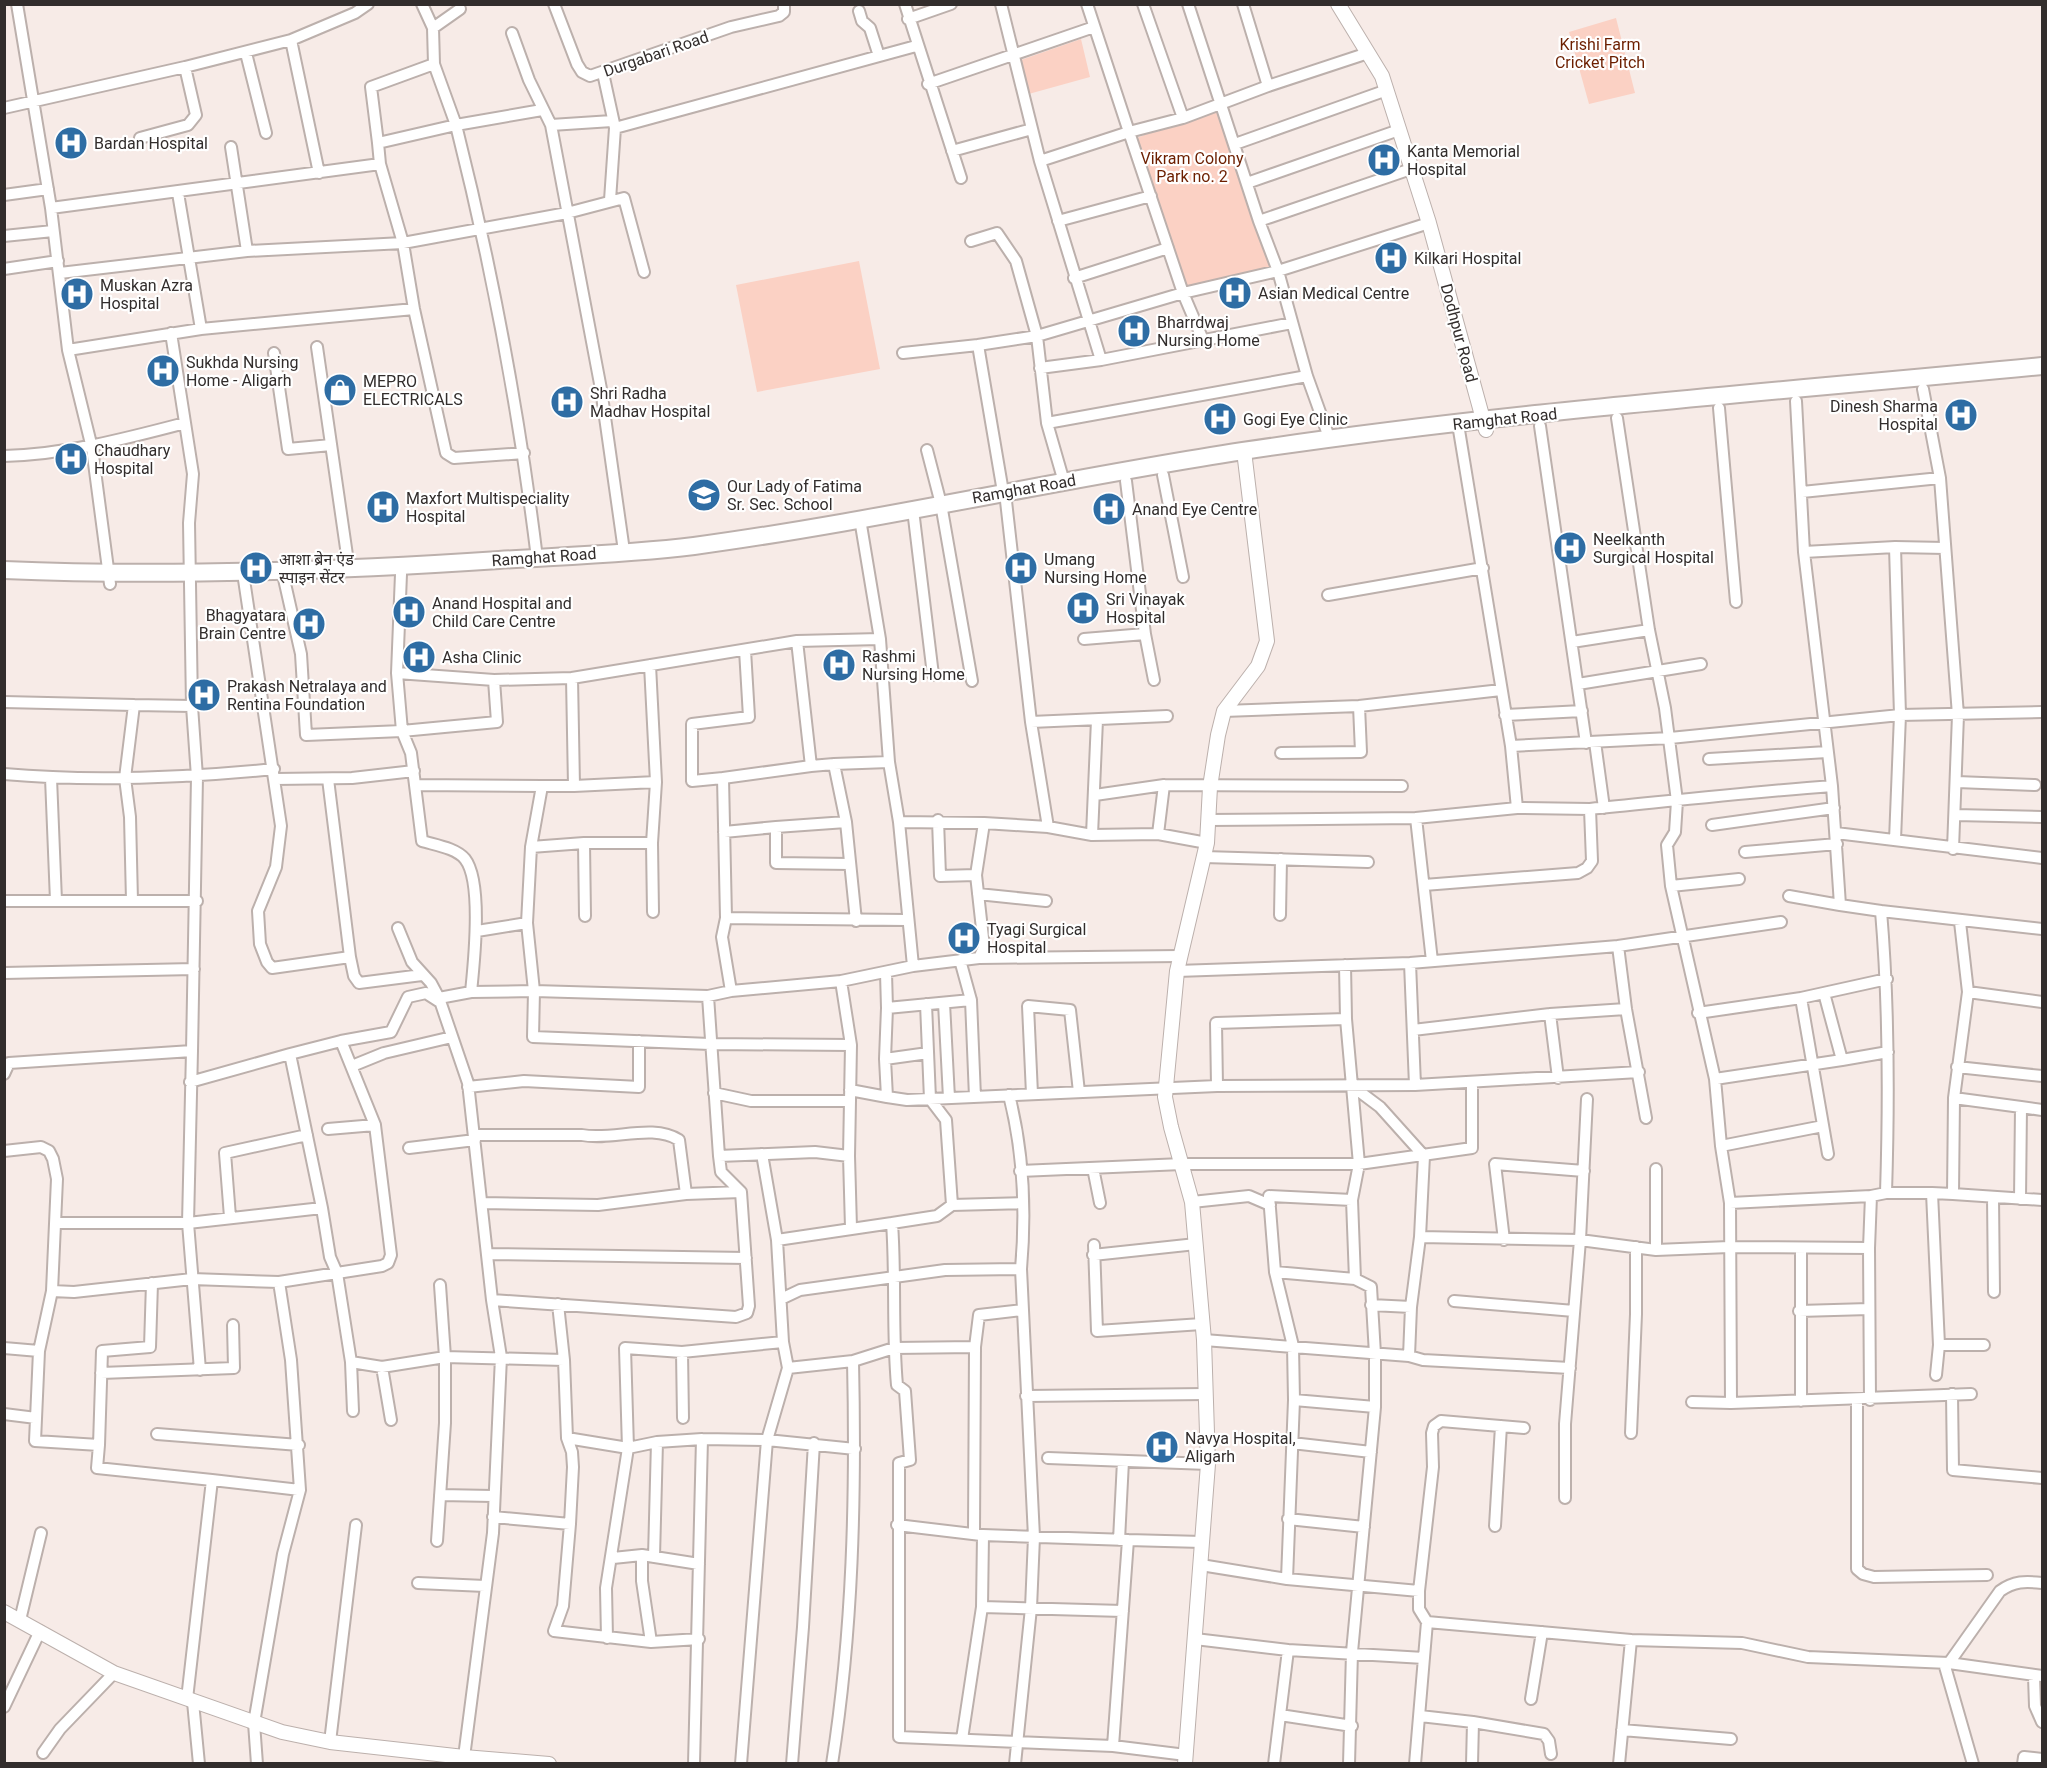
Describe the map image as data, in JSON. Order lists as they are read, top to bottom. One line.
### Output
{"streets":{"main road":["Ramghat Road"],"street":["Durgabari Road","Dodhpur Road"]},"crossings":[["Dodhpur Road","Ramghat Road"]],"parks":["Krishi Farm Cricket Pitch","Vikram Colony Park no. 2"],"places":{"hospital":["Bardan Hospital","Kanta Memorial Hospital","Kilkari Hospital","Asian Medical Centre","Muskan Azra Hospital","Bharrdwaj Nursing Home","Sukhda Nursing Home - Aligarh","Shri Radha Madhav Hospital","Dinesh Sharma Hospital","Gogi Eye Clinic","Chaudhary Hospital","Maxfort Multispeciality Hospital","Anand Eye Centre","Neelkanth Surgical Hospital","आशा ब्रेन एंड स्पाइन सेंटर","Umang Nursing Home","Sri Vinayak Hospital","Anand Hospital and Child Care Centre","Bhagyatara Brain Centre","Asha Clinic","Rashmi Nursing Home","Prakash Netralaya and Rentina Foundation","Tyagi Surgical Hospital","Navya Hospital, Aligarh"],"shop":["MEPRO ELECTRICALS"],"school or university":["Our Lady of Fatima Sr. Sec. School"]}}
